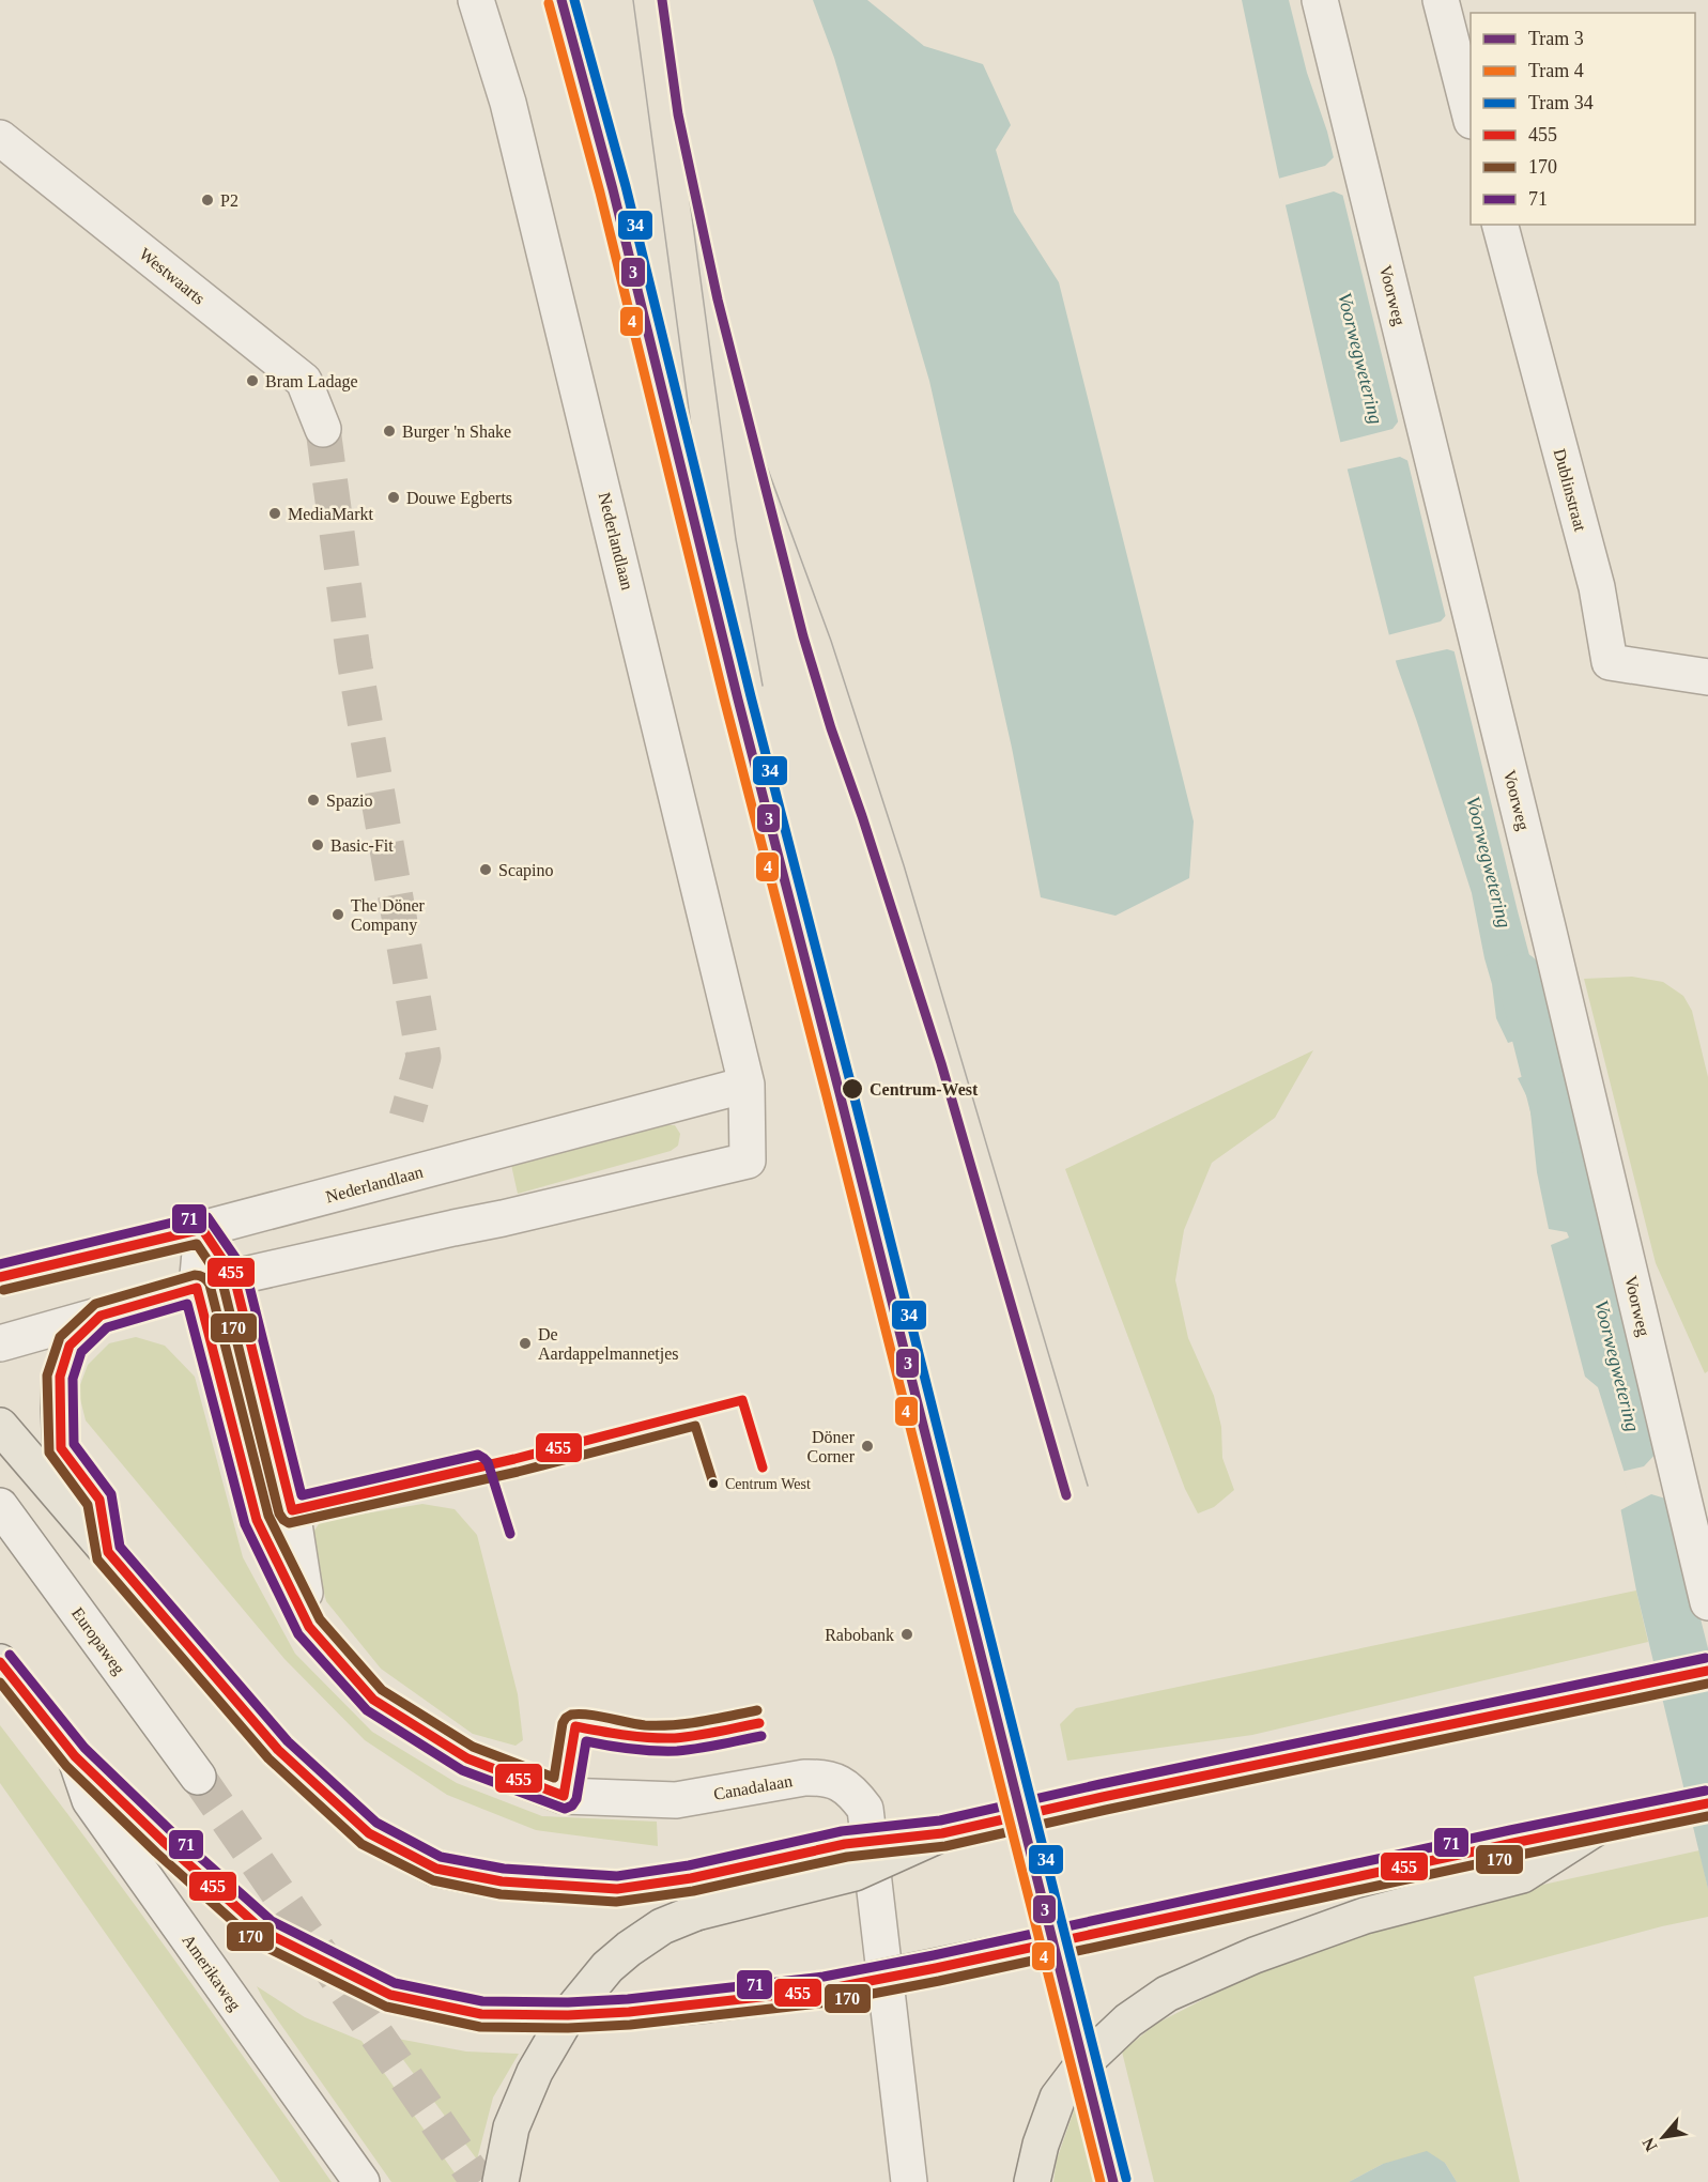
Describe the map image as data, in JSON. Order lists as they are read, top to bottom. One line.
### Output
{"streets":{"street":["Westwaarts","Voorweg","Dublinstraat","Nederlandlaan","Europaweg","Canadalaan","Amerikaweg"]},"crossings":[["Nederlandlaan","Canadalaan"]],"water":["Voorwegwetering"],"places":["P2","Bram Ladage","Burger 'n Shake","Douwe Egberts","MediaMarkt","Spazio","Basic-Fit","Scapino","The Döner Company","Centrum-West","De Aardappelmannetjes","Döner Corner","Centrum West","Rabobank"],"lines":["tram line 3","tram line 34","tram line 4","transit line 71","transit line 455","transit line 170"],"legend":["Tram 3","Tram 4","Tram 34","455","170","71"],"north":"bottom left"}
